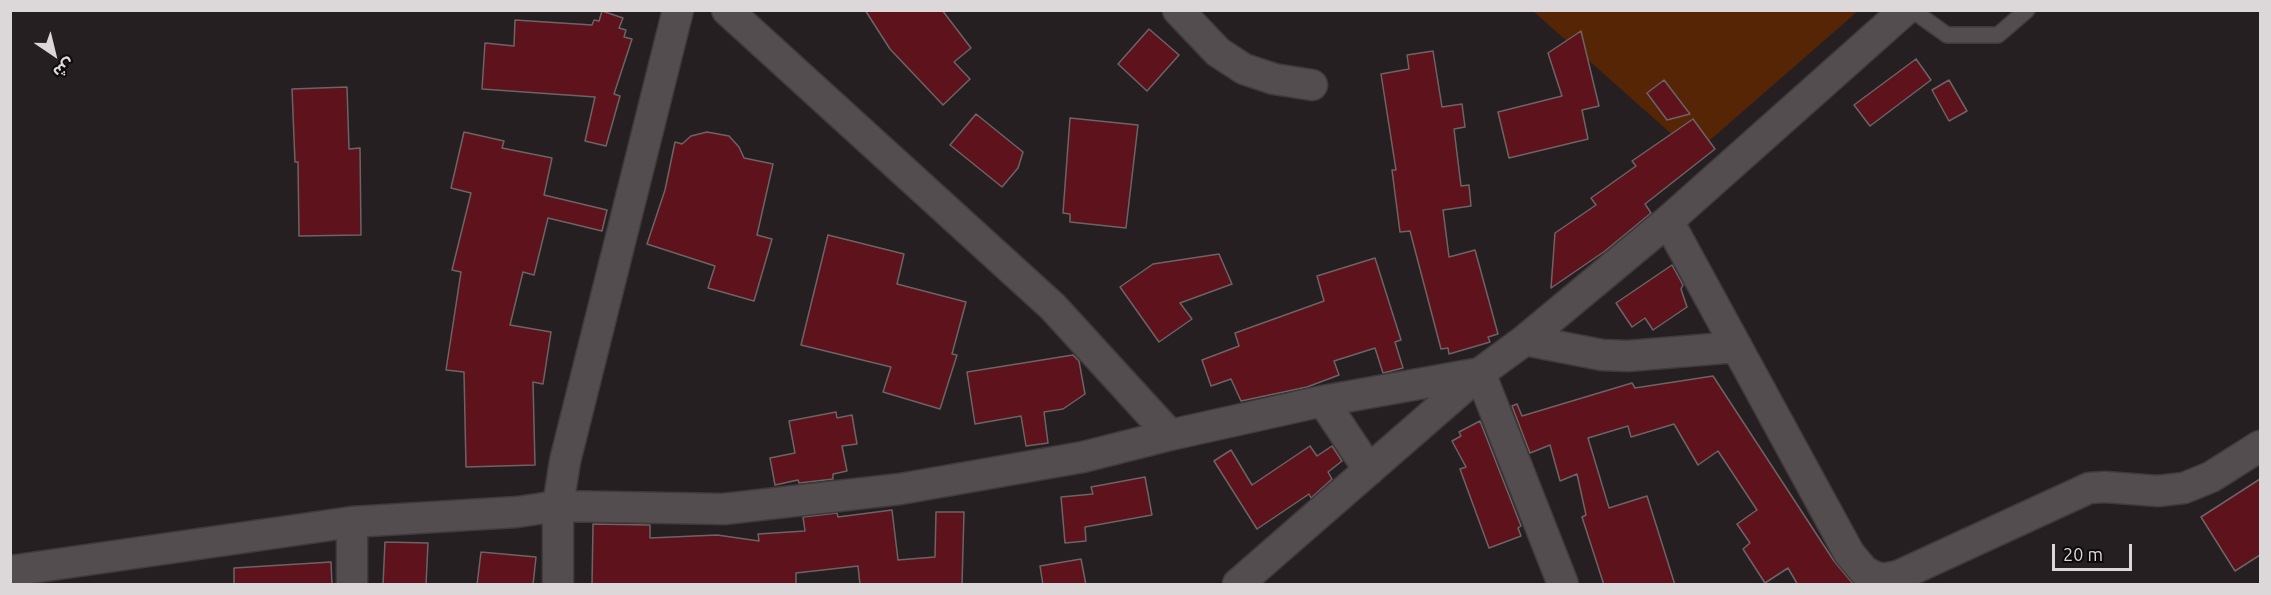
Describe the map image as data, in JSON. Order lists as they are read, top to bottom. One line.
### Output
{"scale_bar":"20 m","north":"bottom right"}
